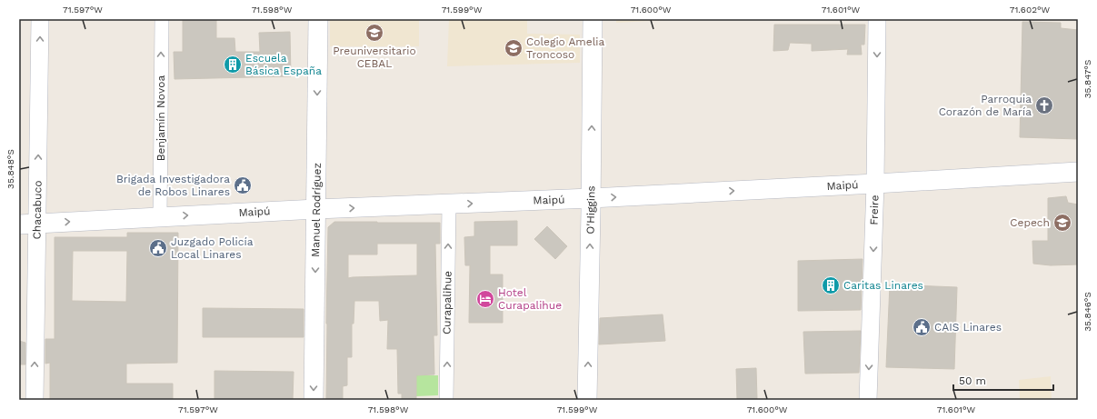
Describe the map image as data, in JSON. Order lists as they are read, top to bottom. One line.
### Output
{"streets":{"main road":["Maipú","Manuel Rodríguez","O'Higgins"],"street":["Benjamín Novoa","Chacabuco","Freire","Curapalihue"]},"crossings":[["Benjamín Novoa","Maipú"],["Maipú","Chacabuco"],["Maipú","Manuel Rodríguez"],["Maipú","O'Higgins"],["Maipú","Freire"],["Maipú","Curapalihue"]],"one_way":["Benjamín Novoa","Maipú","Chacabuco","Manuel Rodríguez","O'Higgins","Freire","Curapalihue"],"places":{"school or university":["Preuniversitario CEBAL","Colegio Amelia Troncoso","Cepech"],"building":["Escuela Básica España","Caritas Linares"],"church":["Parroquia Corazón de María"],"public building":["Brigada Investigadora de Robos Linares","Juzgado Policía Local Linares","CAIS Linares"],"hotel":["Hotel Curapalihue"]},"scale_bar":"50 m","coordinates":["71.597°W","71.598°W","71.599°W","71.600°W","71.601°W","71.602°W","35.847°S","35.848°S","35.846°S"]}
